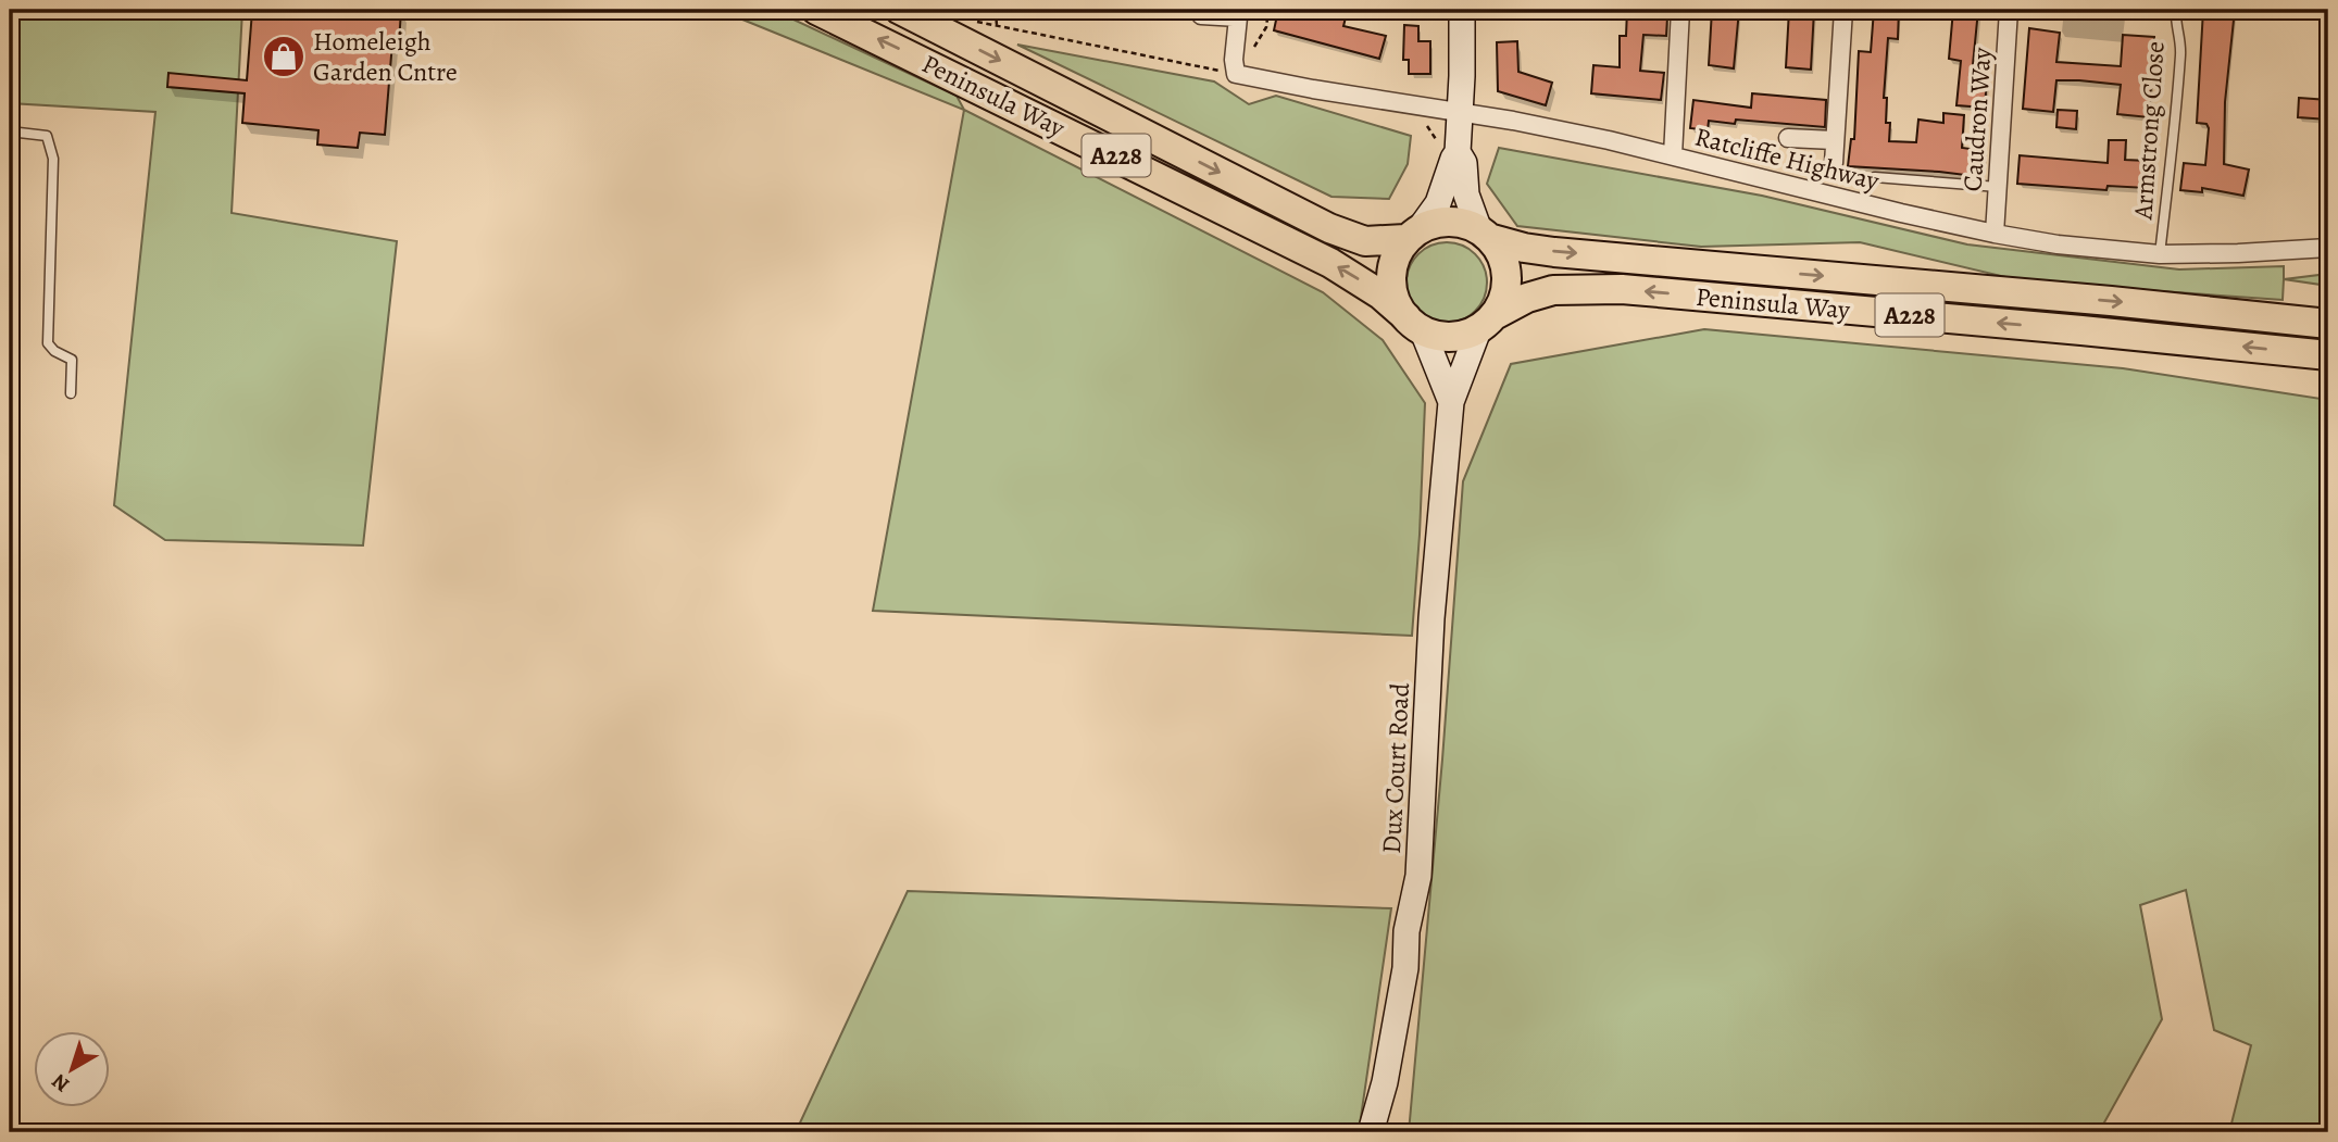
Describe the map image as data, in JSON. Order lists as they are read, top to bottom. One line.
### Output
{"streets":{"main road":["Peninsula Way","A228"],"street":["Caudron Way","Ratcliffe Highway","Dux Court Road"],"lane":["Armstrong Close"]},"crossings":[["Peninsula Way","Dux Court Road"],["Caudron Way","Ratcliffe Highway"],["Armstrong Close","Ratcliffe Highway"]],"places":{"shop":["Homeleigh Garden Cntre"]},"north":"bottom left"}
